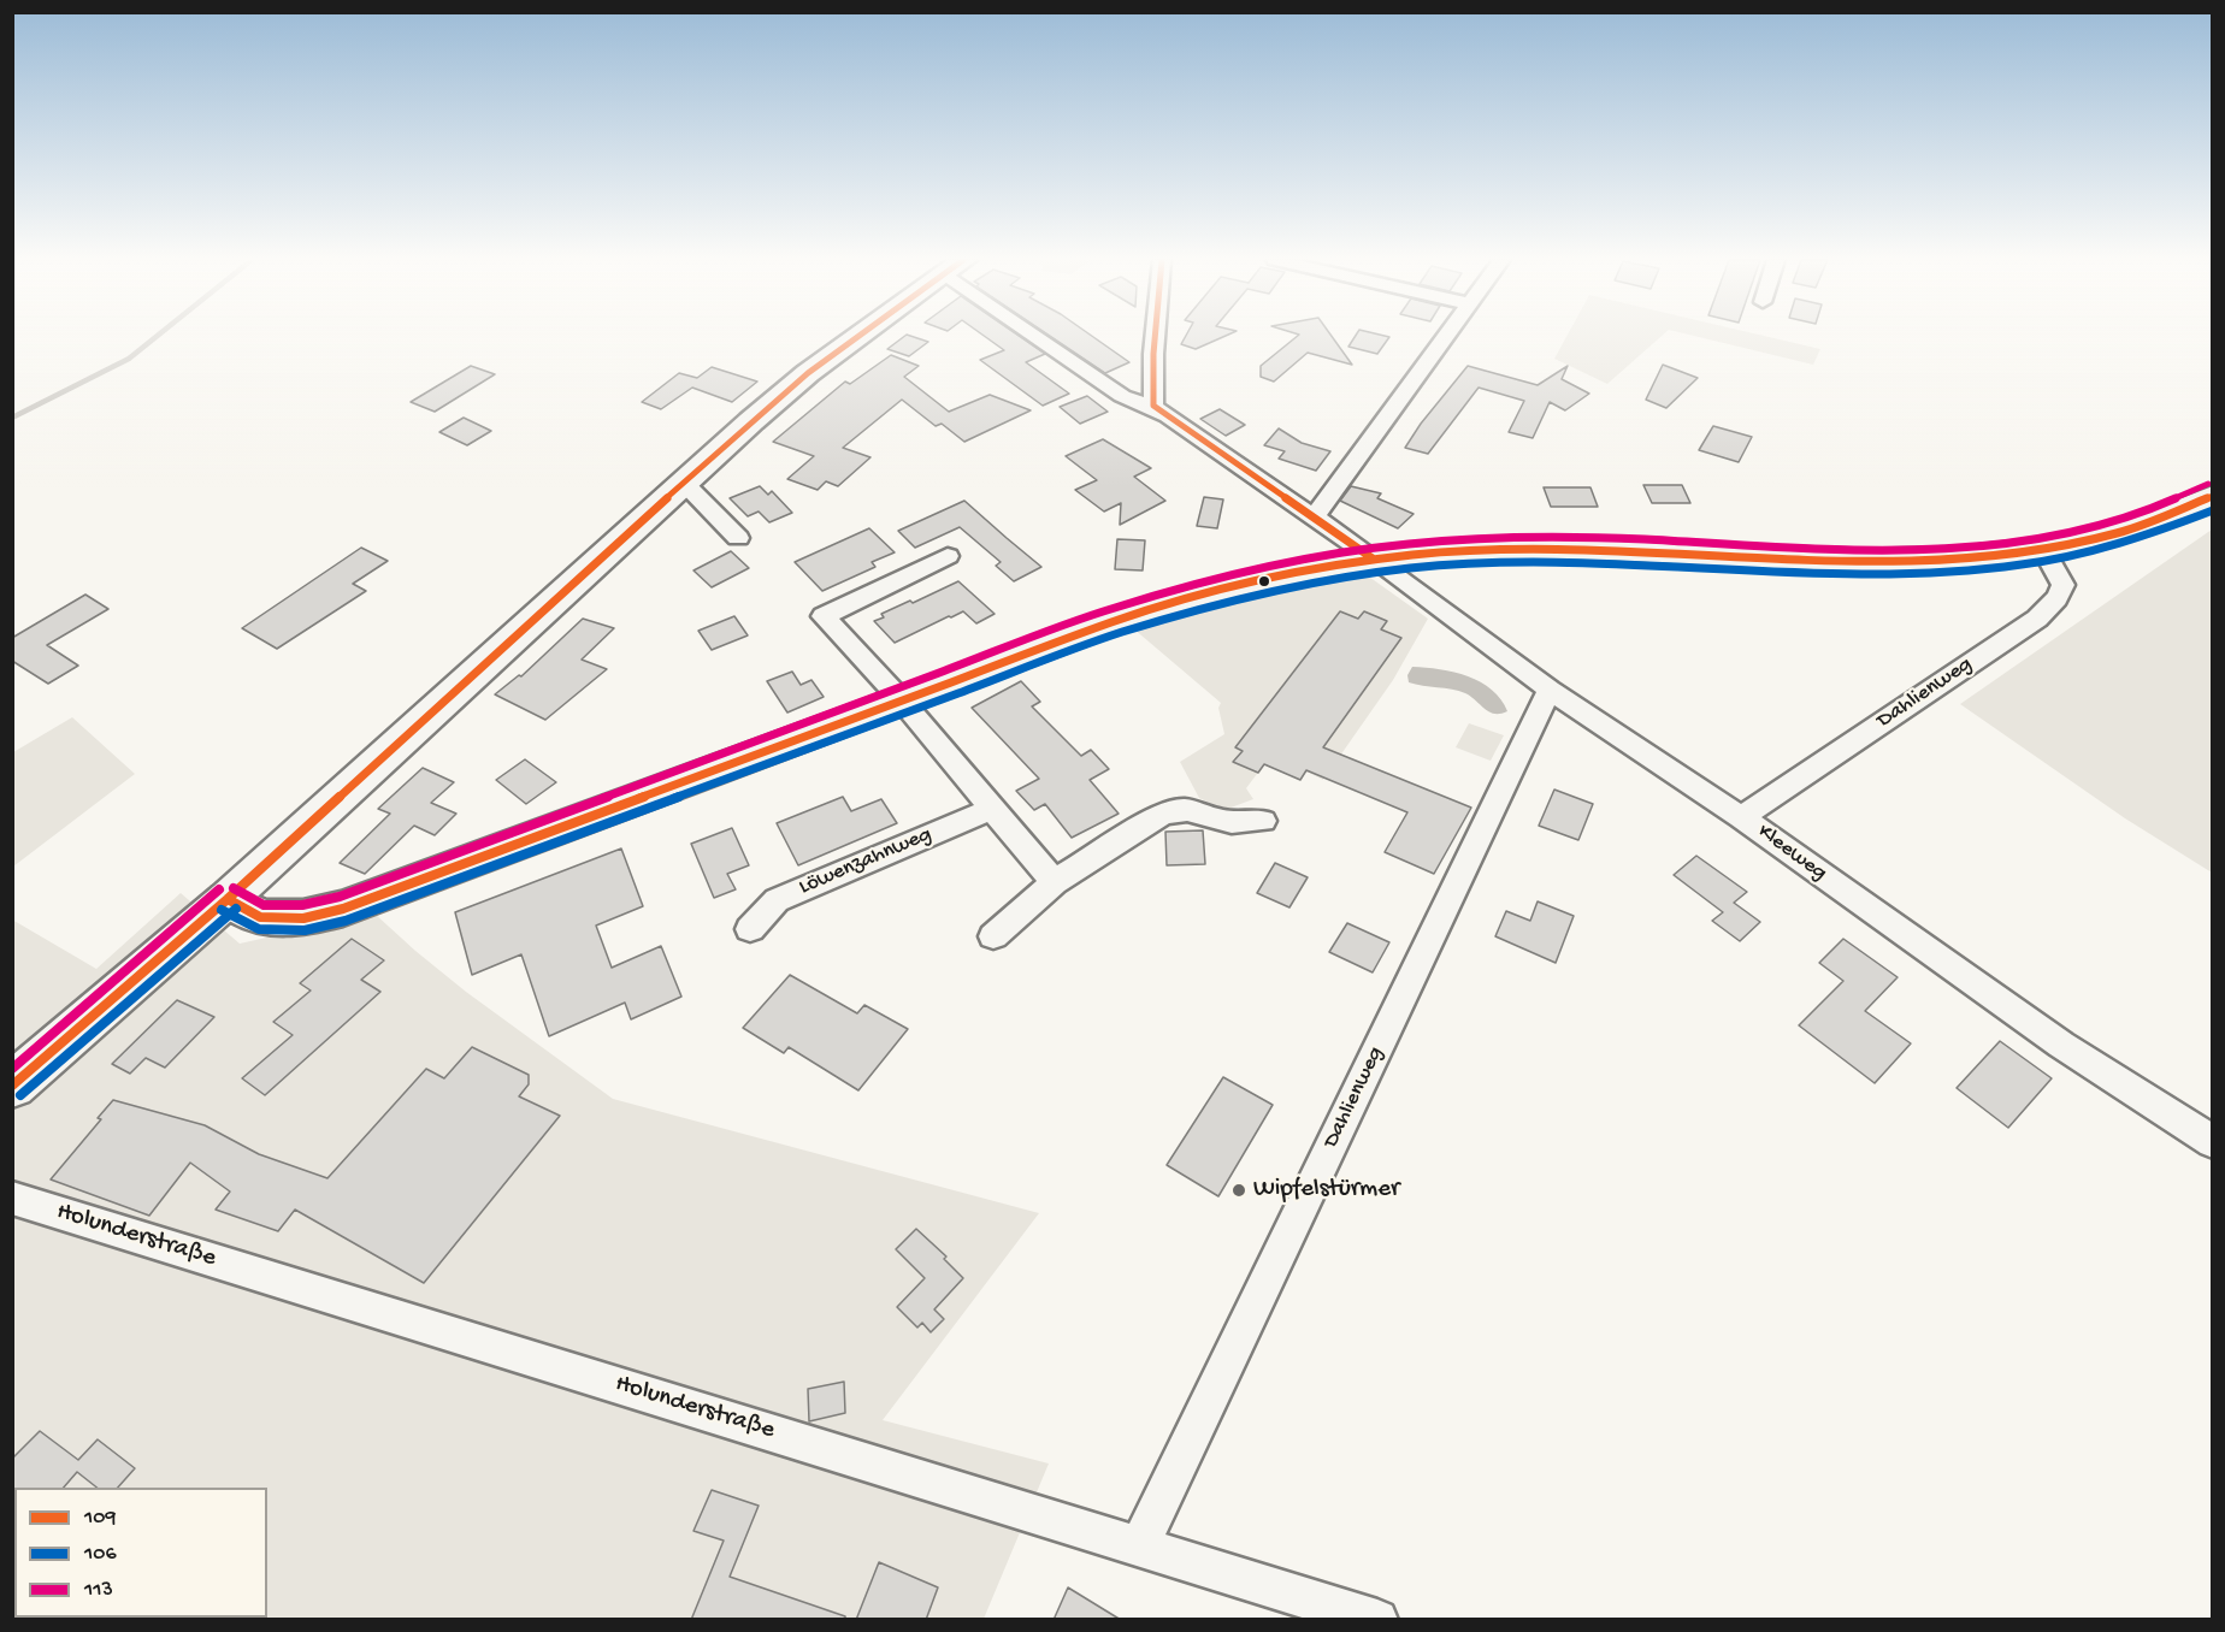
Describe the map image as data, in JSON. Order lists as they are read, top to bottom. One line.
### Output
{"streets":{"street":["Dahlienweg","Kleeweg","Löwenzahnweg","Holunderstraße"]},"crossings":[["Dahlienweg","Kleeweg"],["Dahlienweg","Holunderstraße"]],"places":["Wipfelstürmer"],"lines":["transit line 109","transit line 113","transit line 106"],"legend":["109","106","113"]}
